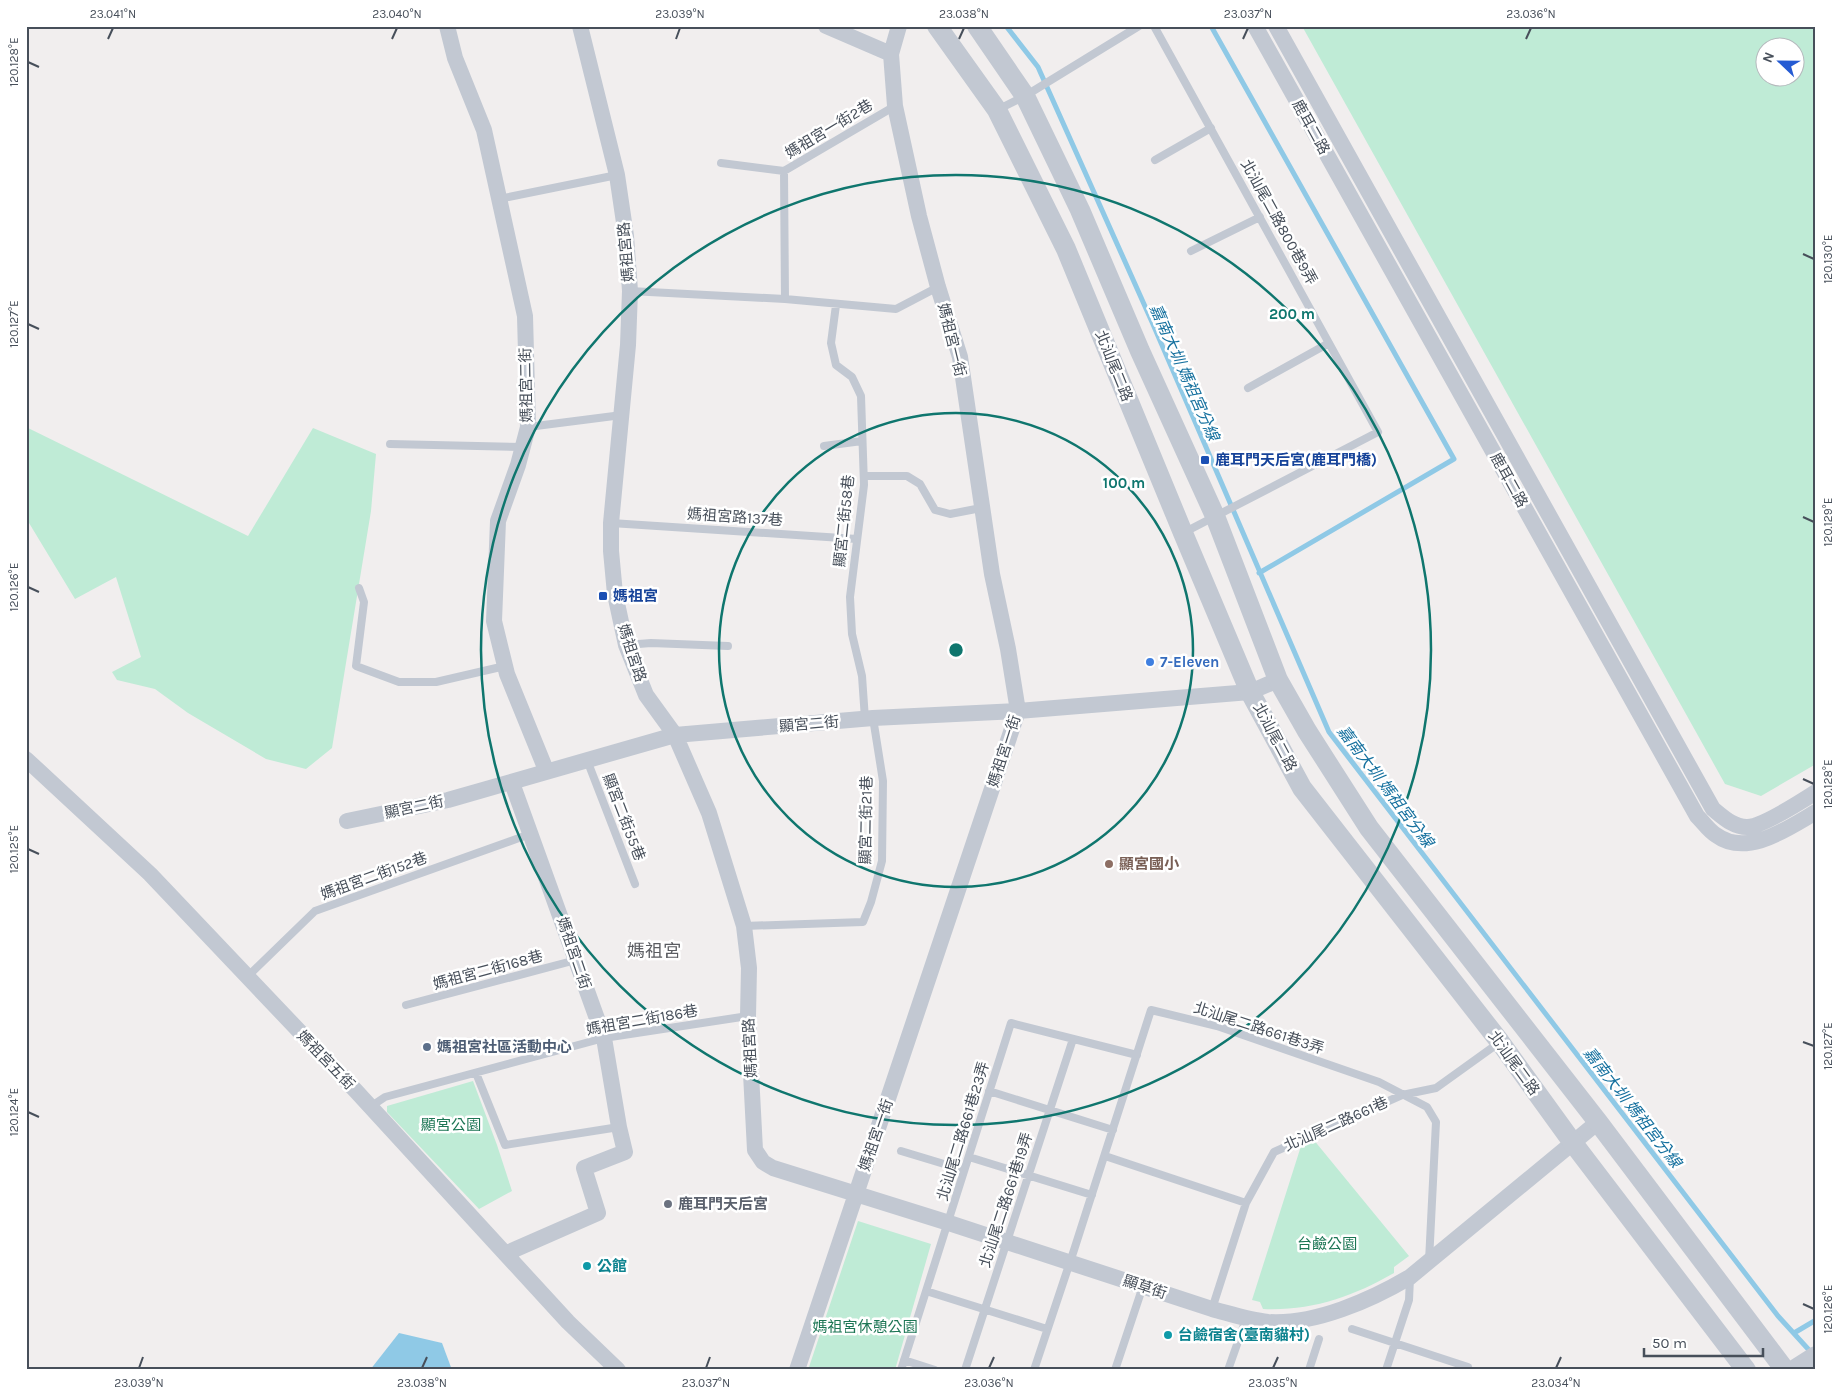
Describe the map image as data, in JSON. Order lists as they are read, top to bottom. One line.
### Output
{"streets":{"street":["鹿耳二路","媽祖宮路","媽祖宮一街","北汕尾二路","媽祖宮二街","顯宮二街","媽祖宮五街","顯草街"],"lane":["媽祖宮一街2巷","北汕尾二路800巷9弄","媽祖宮路137巷","顯宮二街58巷","顯宮二街55巷","顯宮二街21巷","媽祖宮二街152巷","媽祖宮二街168巷","媽祖宮二街186巷","北汕尾二路661巷3弄","北汕尾二路661巷","北汕尾二路661巷23弄","北汕尾二路661巷19弄"]},"crossings":[["媽祖宮一街2巷","媽祖宮一街"],["北汕尾二路800巷9弄","北汕尾二路"],["媽祖宮路","媽祖宮一街"],["媽祖宮路","媽祖宮路137巷"],["媽祖宮路","顯宮二街"],["媽祖宮路","顯宮二街21巷"],["媽祖宮路","媽祖宮二街186巷"],["媽祖宮路","顯草街"],["媽祖宮一街","顯宮二街"],["媽祖宮一街","顯草街"],["北汕尾二路","顯宮二街"],["北汕尾二路","北汕尾二路661巷"],["媽祖宮二街","顯宮二街"],["媽祖宮二街","媽祖宮二街152巷"],["媽祖宮二街","媽祖宮二街168巷"],["媽祖宮二街","媽祖宮二街186巷"],["媽祖宮二街","媽祖宮五街"],["媽祖宮路137巷","顯宮二街58巷"],["顯宮二街58巷","顯宮二街"],["顯宮二街58巷","顯宮二街21巷"],["顯宮二街","顯宮二街55巷"],["顯宮二街","顯宮二街21巷"],["媽祖宮二街152巷","媽祖宮五街"],["媽祖宮二街186巷","媽祖宮五街"],["北汕尾二路661巷3弄","北汕尾二路661巷"],["北汕尾二路661巷3弄","北汕尾二路661巷23弄"],["北汕尾二路661巷3弄","顯草街"],["北汕尾二路661巷","顯草街"],["北汕尾二路661巷23弄","北汕尾二路661巷19弄"],["北汕尾二路661巷23弄","顯草街"],["北汕尾二路661巷19弄","顯草街"]],"districts":["媽祖宮"],"water":["嘉南大圳 媽祖宮分線"],"parks":["顯宮公園","台鹼公園","媽祖宮休憩公園"],"places":{"transit":["鹿耳門天后宮(鹿耳門橋)","媽祖宮"],"other":["7-Eleven","顯宮國小","媽祖宮社區活動中心","鹿耳門天后宮","公館","台鹼宿舍(臺南貓村)"]},"scale_bar":"50 m","north":"left","coordinates":["23.041°N","23.040°N","23.039°N","23.038°N","23.037°N","23.036°N","120.128°E","120.130°E","120.127°E","120.129°E","120.126°E","120.125°E","120.124°E","23.035°N","23.034°N"],"rings":["200 m","100 m"]}
